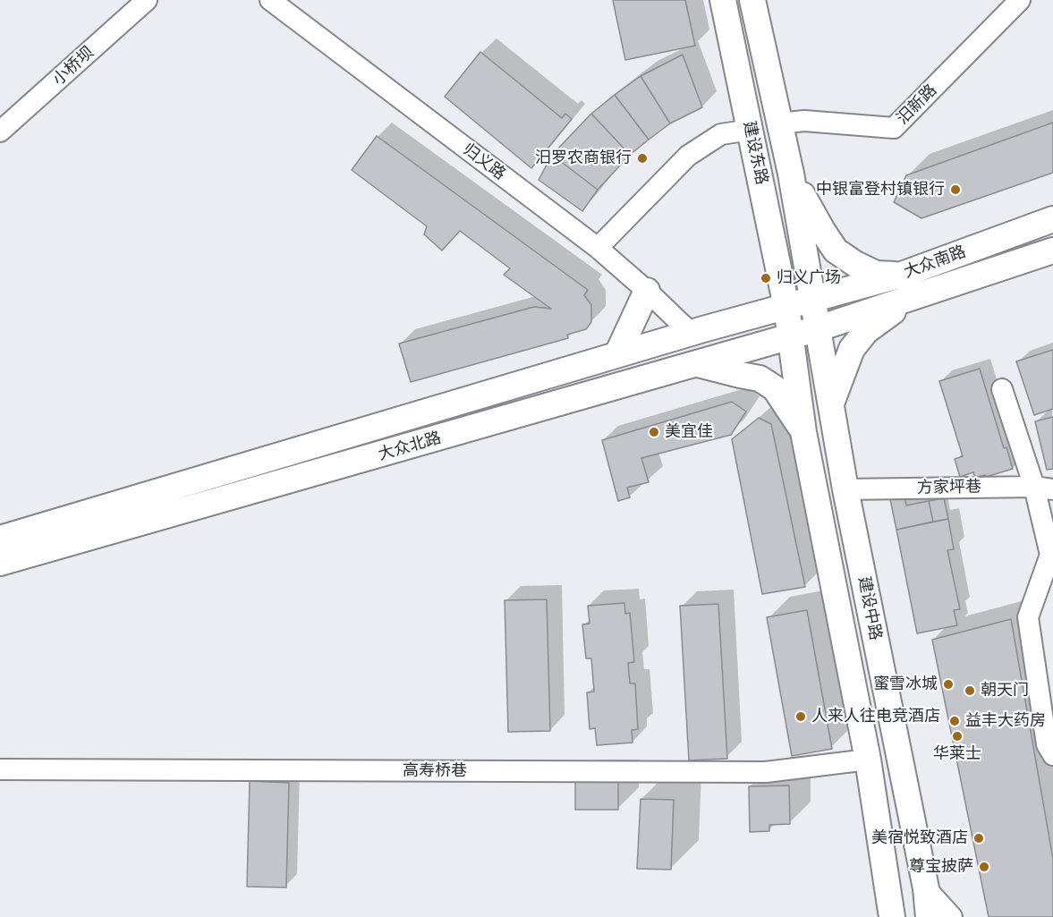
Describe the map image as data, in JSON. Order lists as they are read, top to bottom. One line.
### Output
{"streets":{"main road":["建设东路","大众南路","大众北路","建设中路"],"street":["小桥坝","汨新路","归义路","方家坪巷","高寿桥巷"]},"crossings":[["汨新路","建设东路"],["建设东路","大众南路"],["建设东路","大众北路"],["建设东路","建设中路"],["归义路","大众北路"],["大众南路","大众北路"],["大众南路","建设中路"],["大众北路","建设中路"],["方家坪巷","建设中路"],["建设中路","高寿桥巷"]],"places":["汨罗农商银行","中银富登村镇银行","归义广场","美宜佳","蜜雪冰城","朝天门","人来人往电竞酒店","益丰大药房","华莱士","美宿悦致酒店","尊宝披萨"]}
